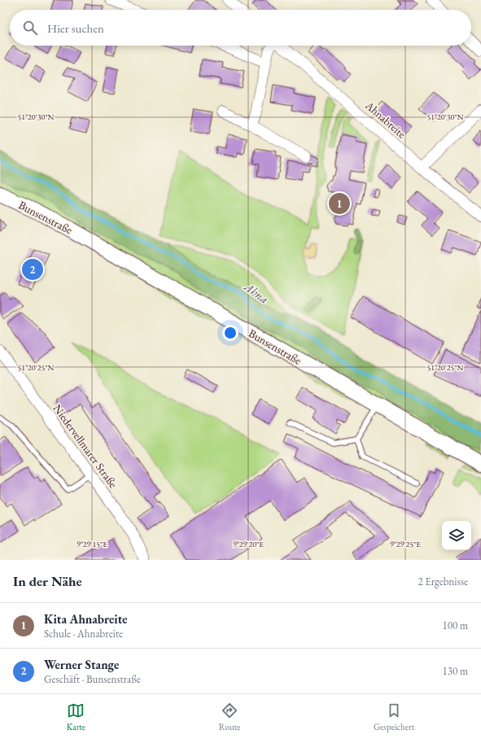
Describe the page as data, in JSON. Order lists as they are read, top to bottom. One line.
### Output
{"streets":{"street":["Ahnabreite","Bunsenstraße","Niedervellmarer Straße"]},"water":["Ahna"],"page":{"search":"Hier suchen","pins":["1","2"],"heading":["In der Nähe","2 Ergebnisse"],"list":[{"mark":"1","name":"Kita Ahnabreite","note":"Schule · Ahnabreite","value":"100 m"},{"mark":"2","name":"Werner Stange","note":"Geschäft · Bunsenstraße","value":"130 m"}],"nav":["Karte","Route","Gespeichert"]},"coordinates":["51°20'30\"N","51°20'25\"N","9°29'15\"E","9°29'20\"E","9°29'25\"E"]}
